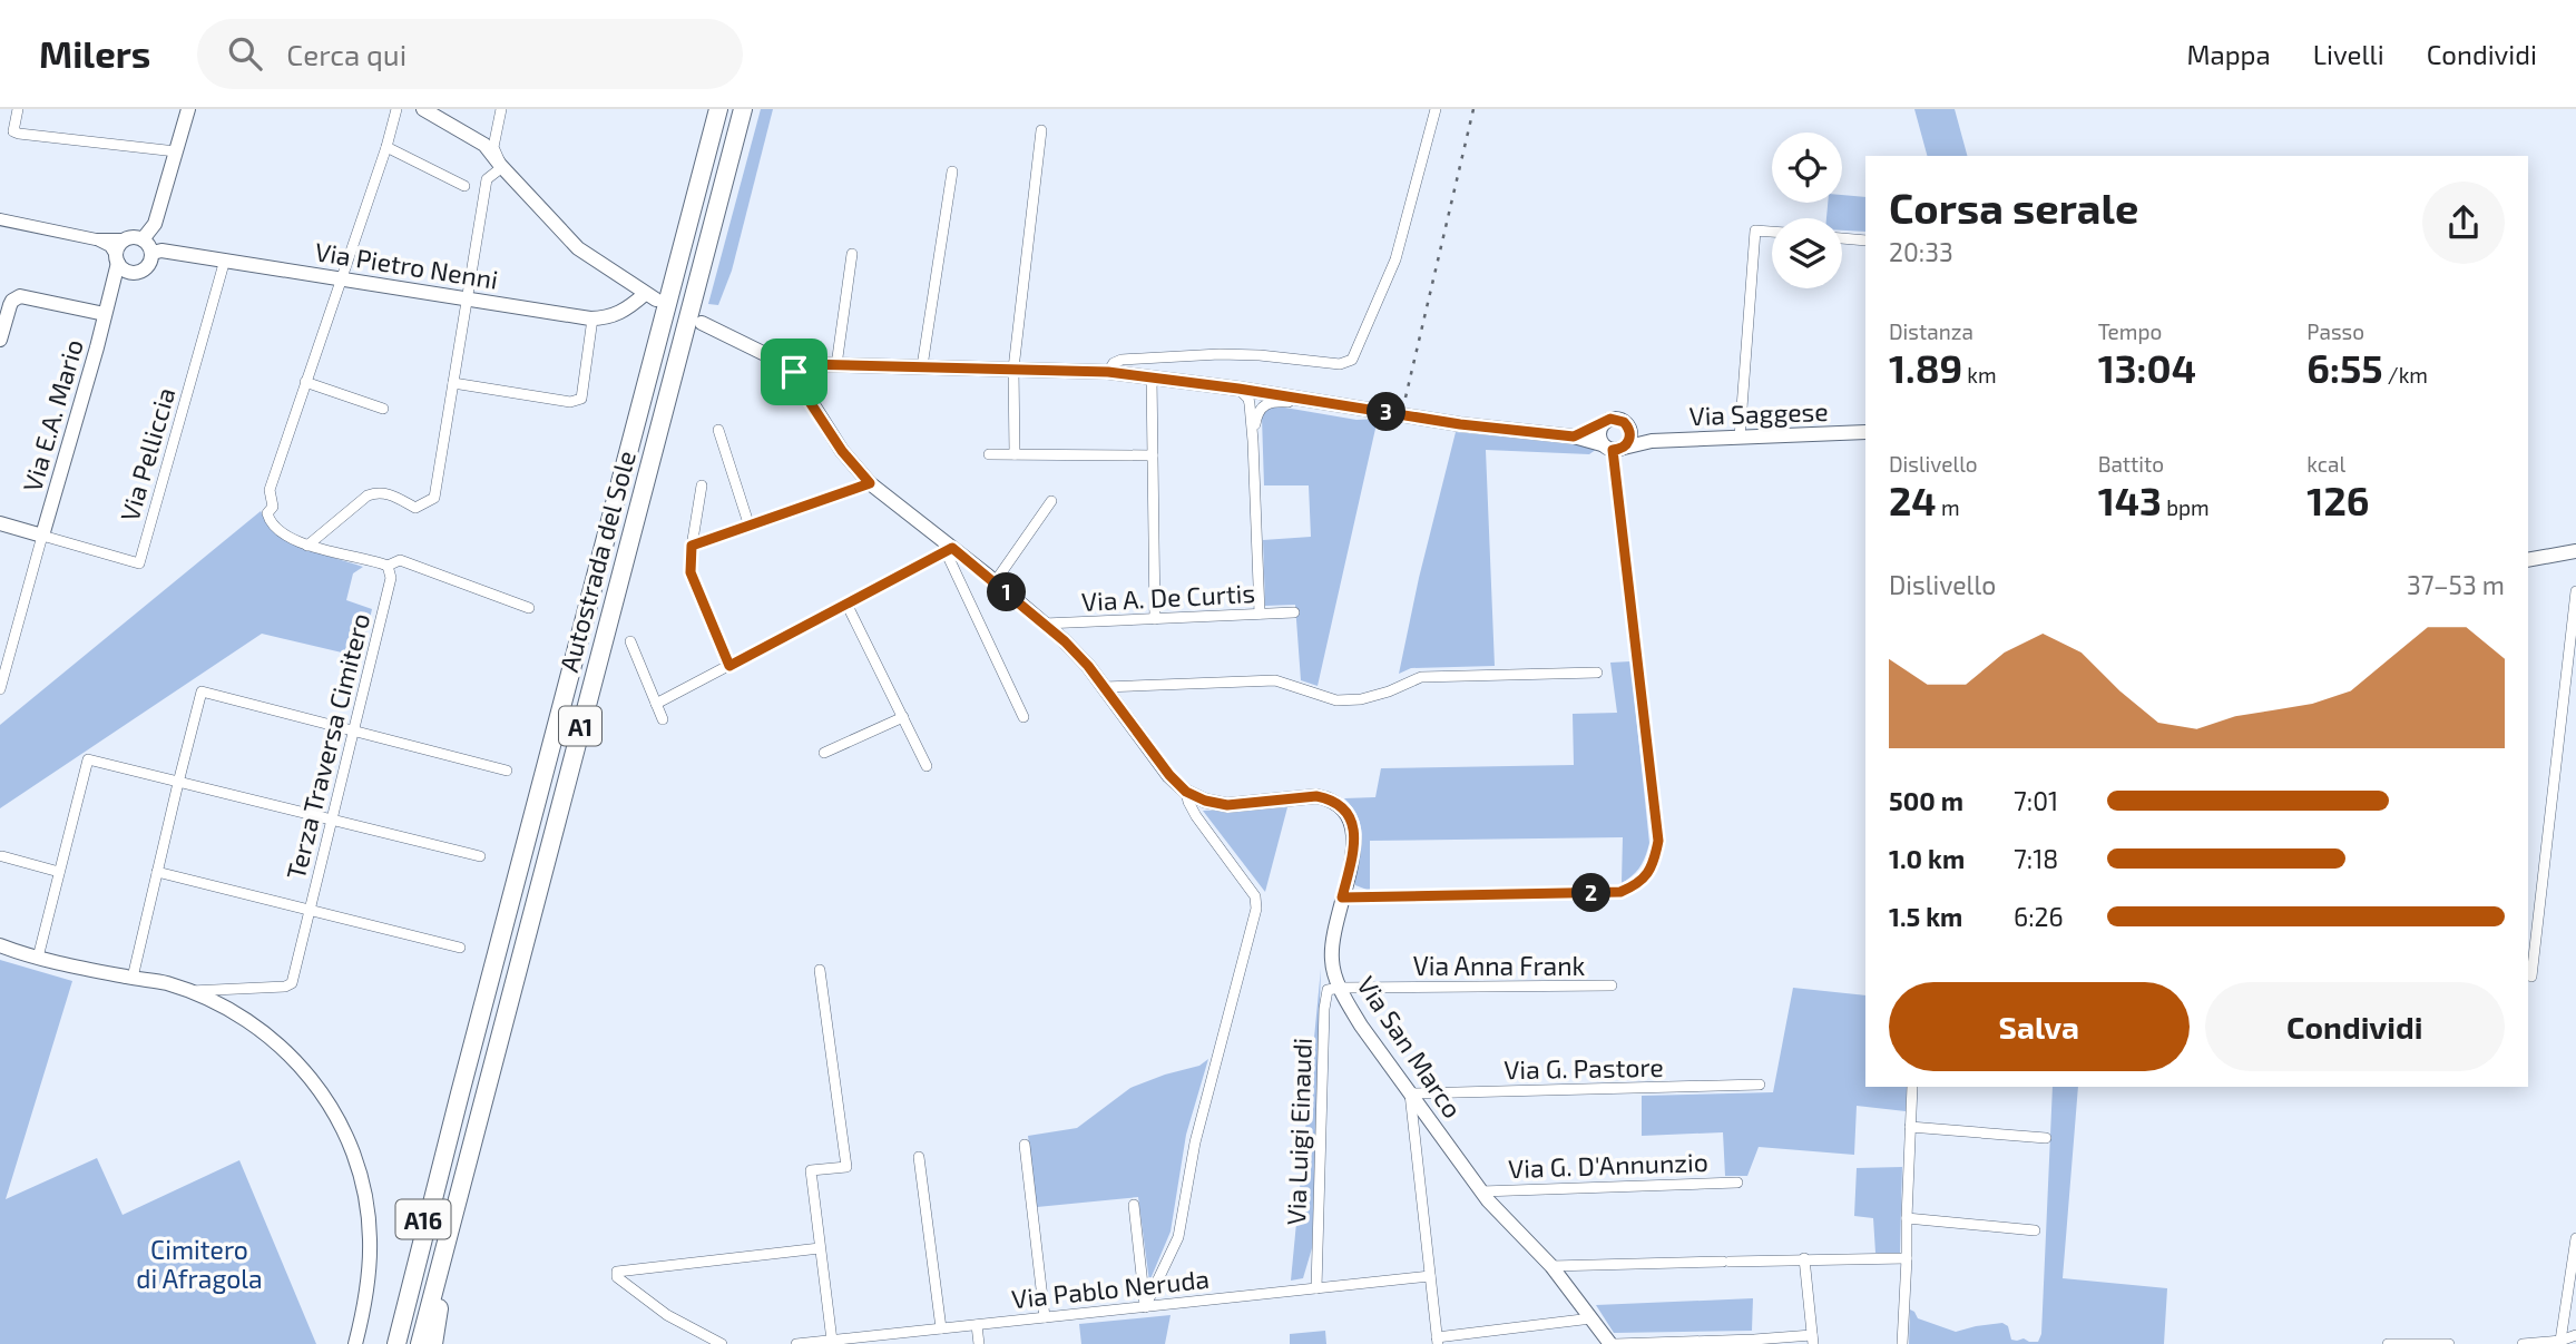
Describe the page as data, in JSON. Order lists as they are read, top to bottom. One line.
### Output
{"streets":{"highway":["Autostrada del Sole","A1","A16"],"main road":["Via Pietro Nenni","Via Saggese","Via E.A. Mario","Via San Marco"],"street":["Via Pelliccia","Via A. De Curtis","Terza Traversa Cimitero","Via Anna Frank","Via G. Pastore","Via Luigi Einaudi","Via G. D'Annunzio","Via Pablo Neruda"]},"crossings":[["Via Pietro Nenni","Via E.A. Mario"],["Via Pietro Nenni","Via Pelliccia"],["Via E.A. Mario","Via Pelliccia"],["Autostrada del Sole","A16"],["Via A. De Curtis","Via San Marco"],["Via Anna Frank","Via San Marco"],["Via Anna Frank","Via Luigi Einaudi"],["Via San Marco","Via G. Pastore"],["Via San Marco","Via Luigi Einaudi"],["Via San Marco","Via G. D'Annunzio"],["Via Luigi Einaudi","Via Pablo Neruda"]],"parks":["Cimitero di Afragola"],"page":{"header":"Milers","search":"Cerca qui","nav":["Mappa","Livelli","Condividi"],"heading":["Corsa serale","20:33"],"stats":[["Distanza","1.89 km"],["Tempo","13:04"],["Passo","6:55 /km"],["Dislivello","24 m"],["Battito","143 bpm"],["kcal","126"]],"pins":["3","1","2"],"chart":["Dislivello","37–53 m"],"list":[{"name":"500 m","note":"7:01"},{"name":"1.0 km","note":"7:18"},{"name":"1.5 km","note":"6:26"}],"buttons":["Salva","Condividi"]}}
